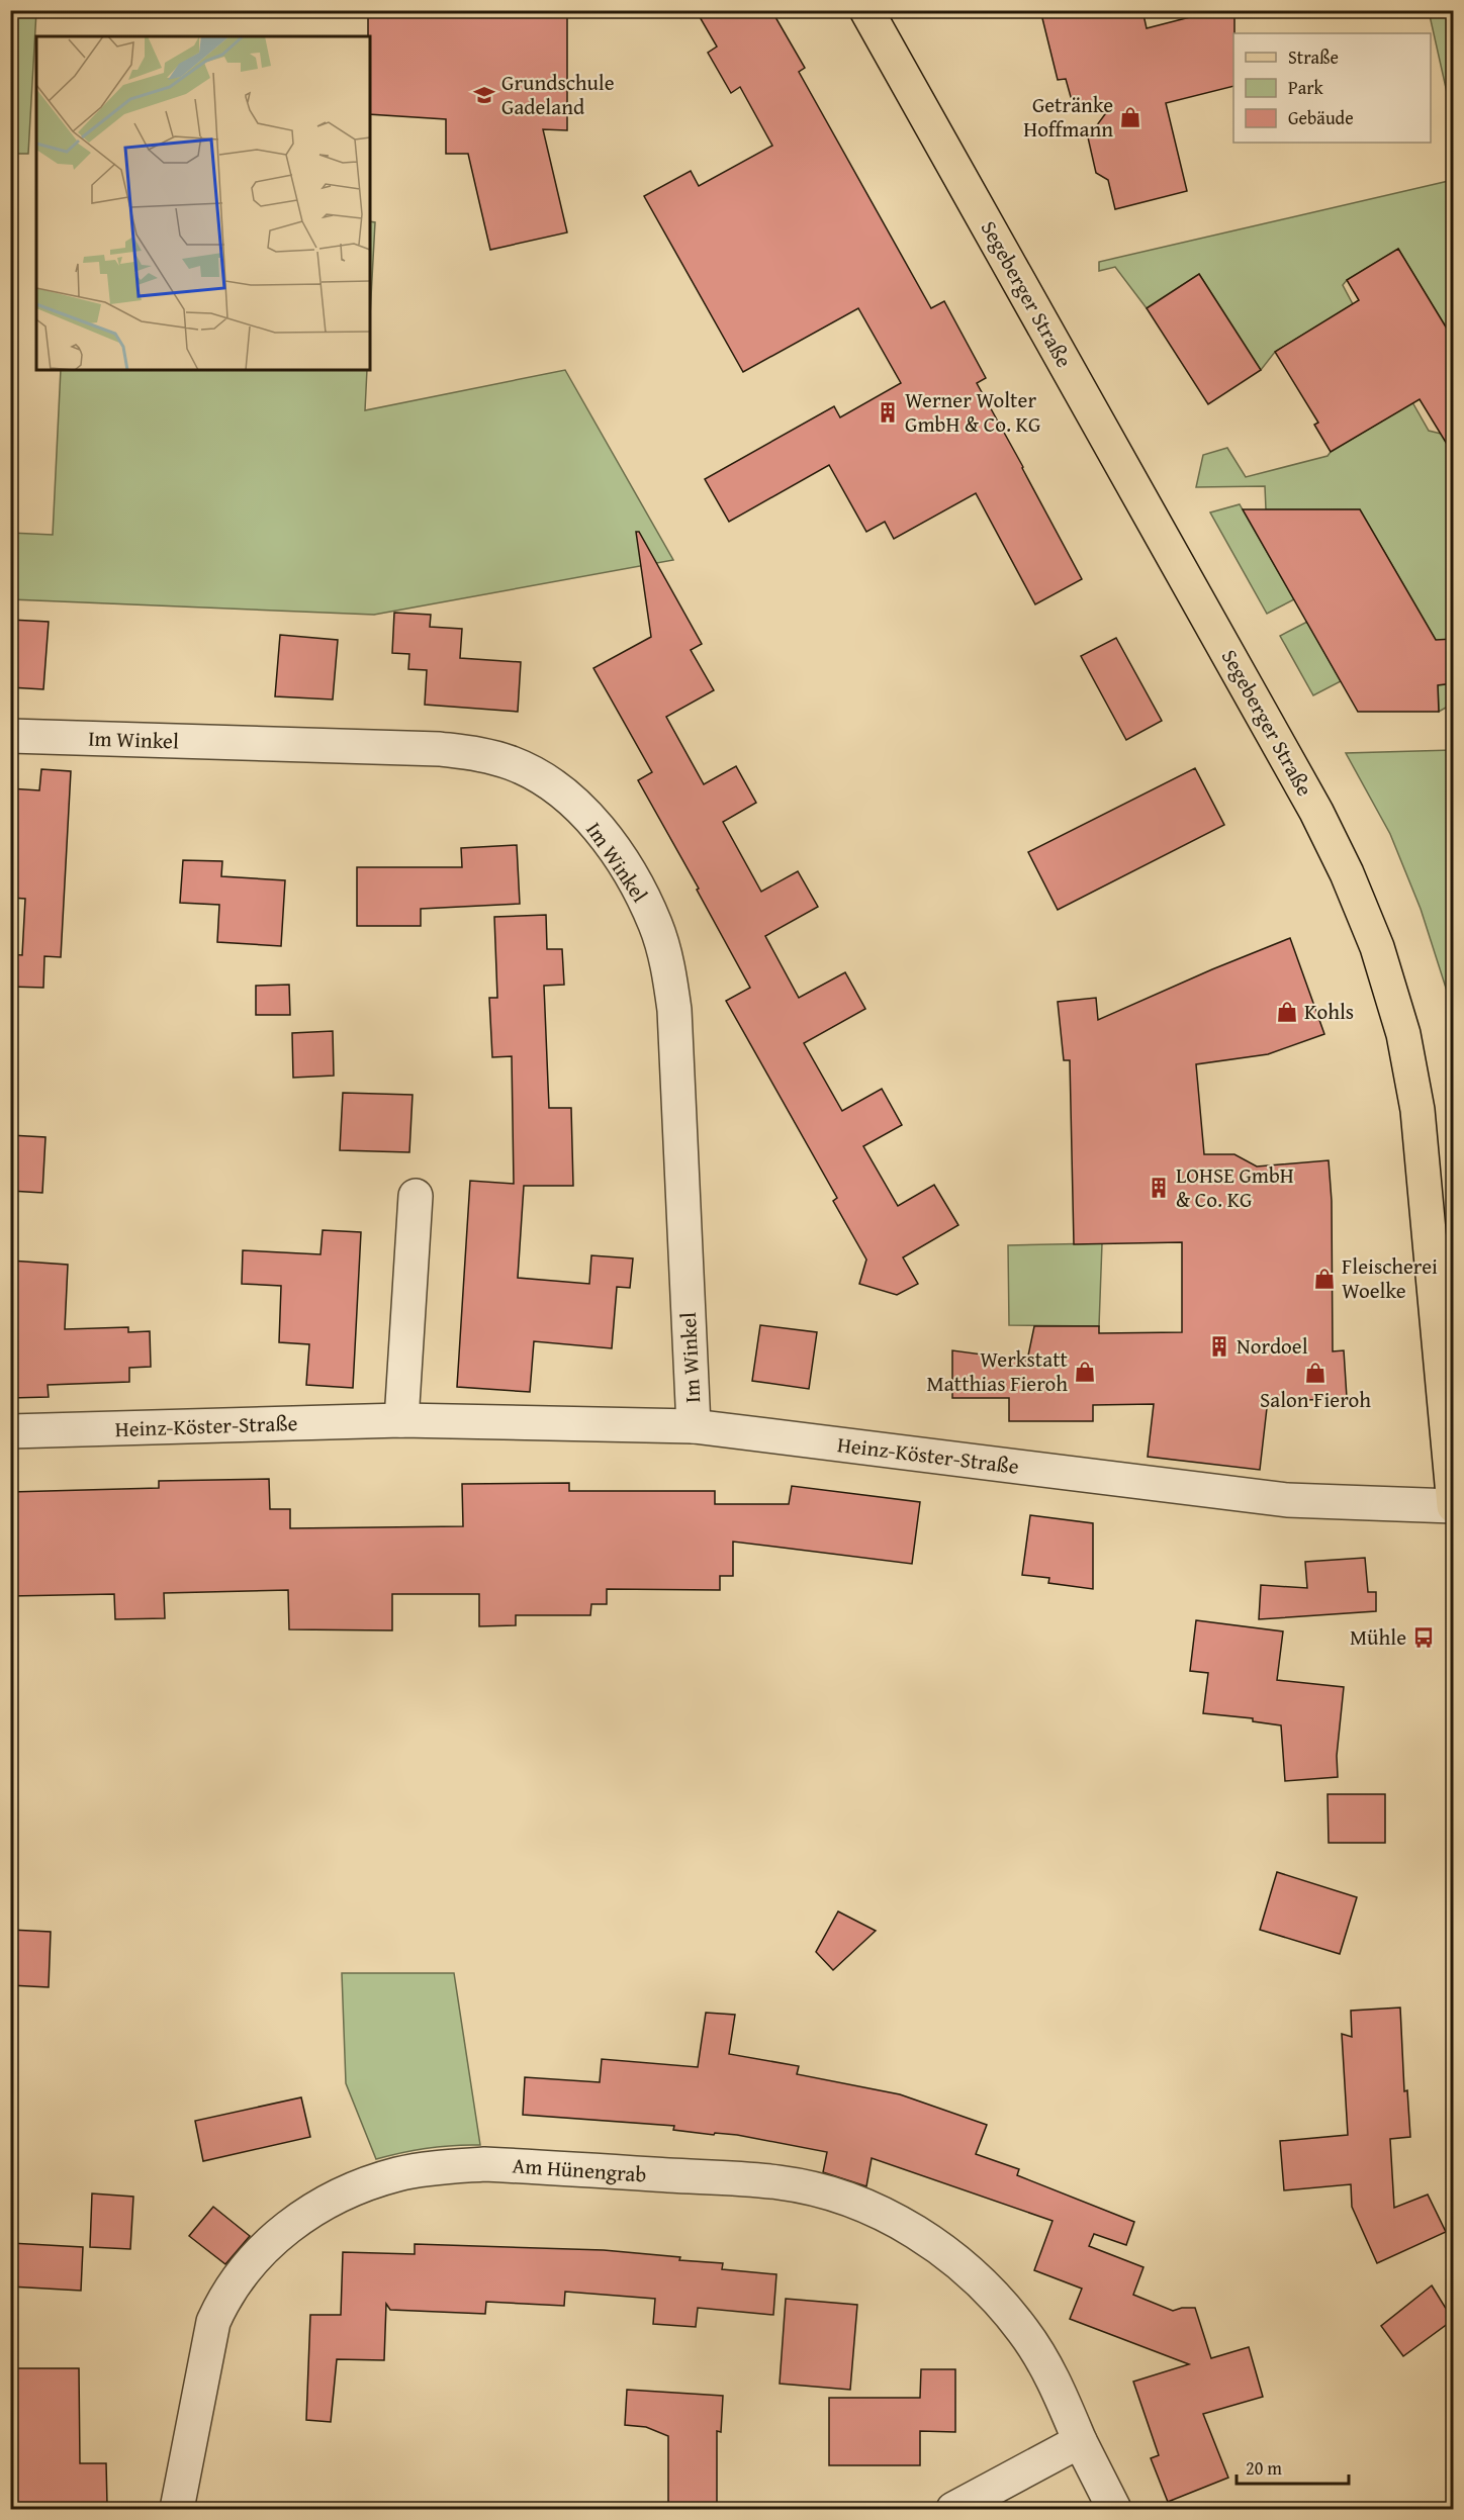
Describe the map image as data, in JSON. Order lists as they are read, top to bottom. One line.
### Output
{"streets":{"main road":["Segeberger Straße"],"street":["Im Winkel","Heinz-Köster-Straße","Am Hünengrab"]},"crossings":[["Segeberger Straße","Heinz-Köster-Straße"],["Im Winkel","Heinz-Köster-Straße"]],"places":{"school or university":["Grundschule Gadeland"],"shop":["Getränke Hoffmann","Kohls","Fleischerei Woelke","Werkstatt Matthias Fieroh","Salon Fieroh"],"building":["Werner Wolter GmbH & Co. KG","LOHSE GmbH & Co. KG","Nordoel"],"bus stop":["Mühle"]},"legend":["Straße","Park","Gebäude"],"scale_bar":"20 m"}
